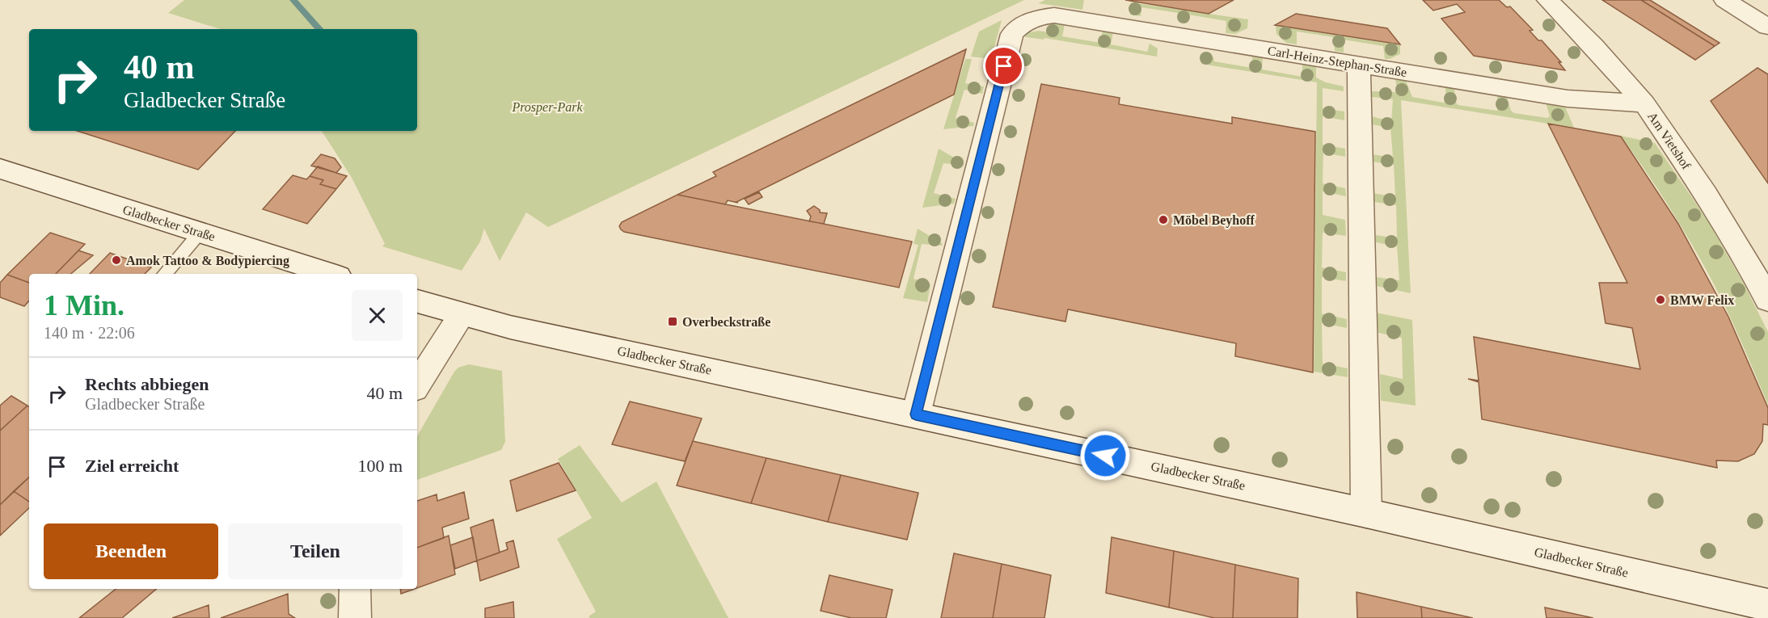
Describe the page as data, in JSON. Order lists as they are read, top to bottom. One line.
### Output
{"streets":{"street":["Carl-Heinz-Stephan-Straße","Am Vietshof","Gladbecker Straße"]},"crossings":[["Carl-Heinz-Stephan-Straße","Am Vietshof"],["Carl-Heinz-Stephan-Straße","Gladbecker Straße"]],"parks":["Prosper-Park"],"places":{"other":["Möbel Beyhoff","Amok Tattoo & Bodypiercing","BMW Felix"],"transit":["Overbeckstraße"]},"page":{"turn":["40 m","Gladbecker Straße"],"heading":["1 Min.","140 m · 22:06"],"list":[{"name":"Rechts abbiegen","note":"Gladbecker Straße","value":"40 m"},{"name":"Ziel erreicht","value":"100 m"}],"buttons":["Beenden","Teilen"]}}
